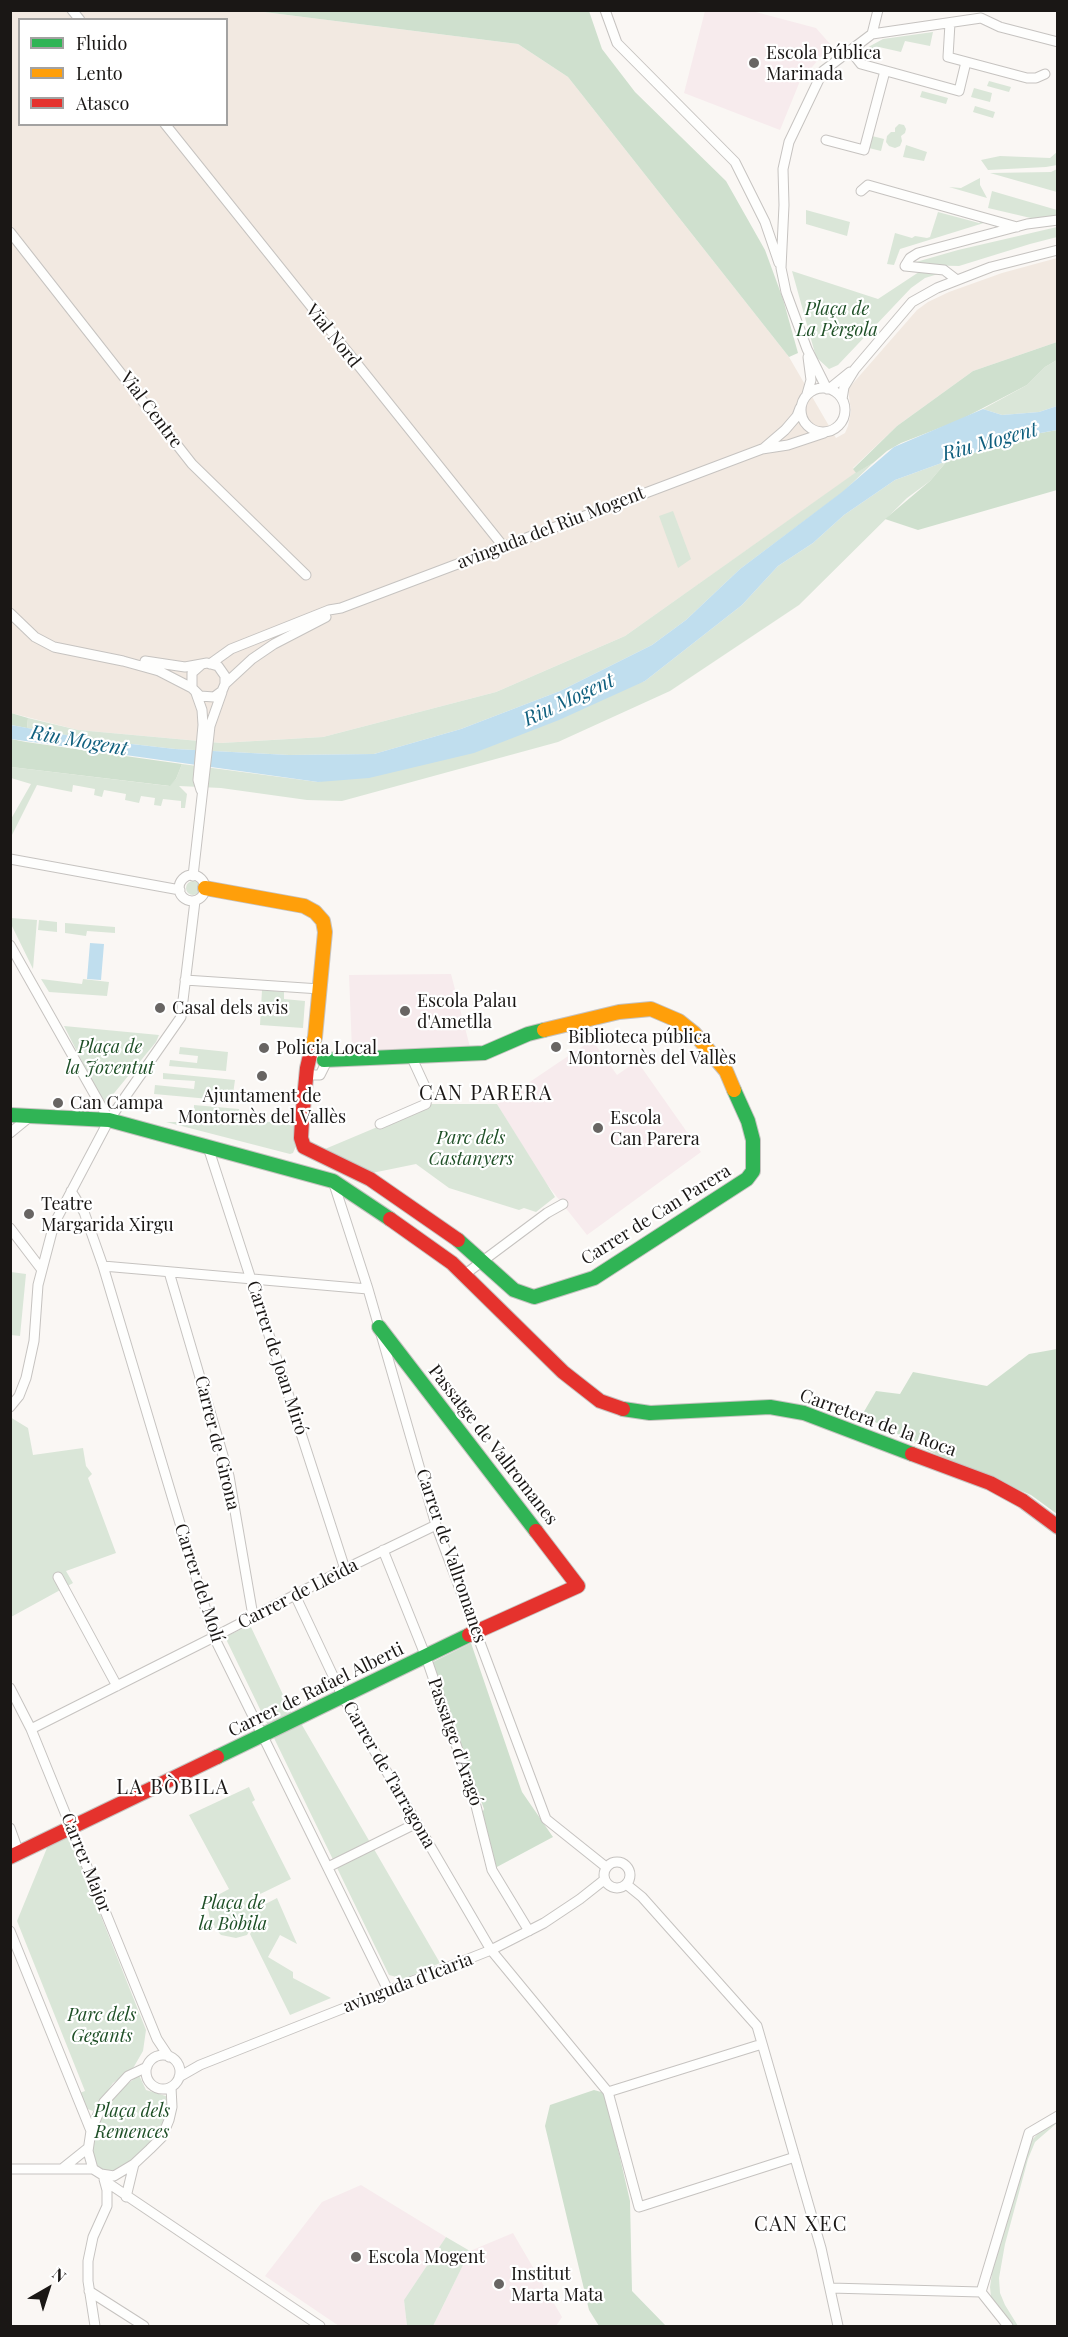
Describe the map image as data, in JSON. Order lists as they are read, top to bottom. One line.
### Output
{"streets":{"street":["Vial Nord","Vial Centre","avinguda del Riu Mogent","Carrer de Can Parera","Carrer de Joan Miró","Carretera de la Roca","Carrer de Girona","Passatge de Vallromanes","Carrer de Vallromanes","Carrer del Molí","Carrer de Lleida","Carrer de Rafael Alberti","Passatge d'Aragó","Carrer de Tarragona","Carrer Major","avinguda d'Icària"]},"crossings":[["Vial Nord","avinguda del Riu Mogent"],["Carrer de Joan Miró","Carrer de Lleida"],["Carrer de Girona","Carrer de Lleida"],["Passatge de Vallromanes","Carrer de Vallromanes"],["Passatge de Vallromanes","Carrer de Rafael Alberti"],["Carrer de Vallromanes","Carrer de Lleida"],["Carrer de Vallromanes","Carrer de Rafael Alberti"],["Carrer de Vallromanes","avinguda d'Icària"],["Carrer del Molí","Carrer de Lleida"],["Carrer del Molí","Carrer de Rafael Alberti"],["Carrer del Molí","avinguda d'Icària"],["Carrer de Lleida","Passatge d'Aragó"],["Carrer de Lleida","Carrer de Tarragona"],["Carrer de Lleida","Carrer Major"],["Carrer de Rafael Alberti","Passatge d'Aragó"],["Carrer de Rafael Alberti","Carrer de Tarragona"],["Carrer de Rafael Alberti","Carrer Major"],["Passatge d'Aragó","avinguda d'Icària"],["Carrer de Tarragona","avinguda d'Icària"],["Carrer Major","avinguda d'Icària"]],"districts":["CAN PARERA","LA BÒBILA","CAN XEC"],"water":["Riu Mogent"],"parks":["Plaça de La Pèrgola","Plaça de la Joventut","Parc dels Castanyers","Plaça de la Bòbila","Parc dels Gegants","Plaça dels Remences"],"places":["Escola Pública Marinada","Casal dels avis","Escola Palau d'Ametlla","Biblioteca pública Montornès del Vallès","Policia Local","Ajuntament de Montornès del Vallès","Can Campa","Escola Can Parera","Teatre Margarida Xirgu","Escola Mogent","Institut Marta Mata"],"legend":["Fluido","Lento","Atasco"],"north":"top right"}
